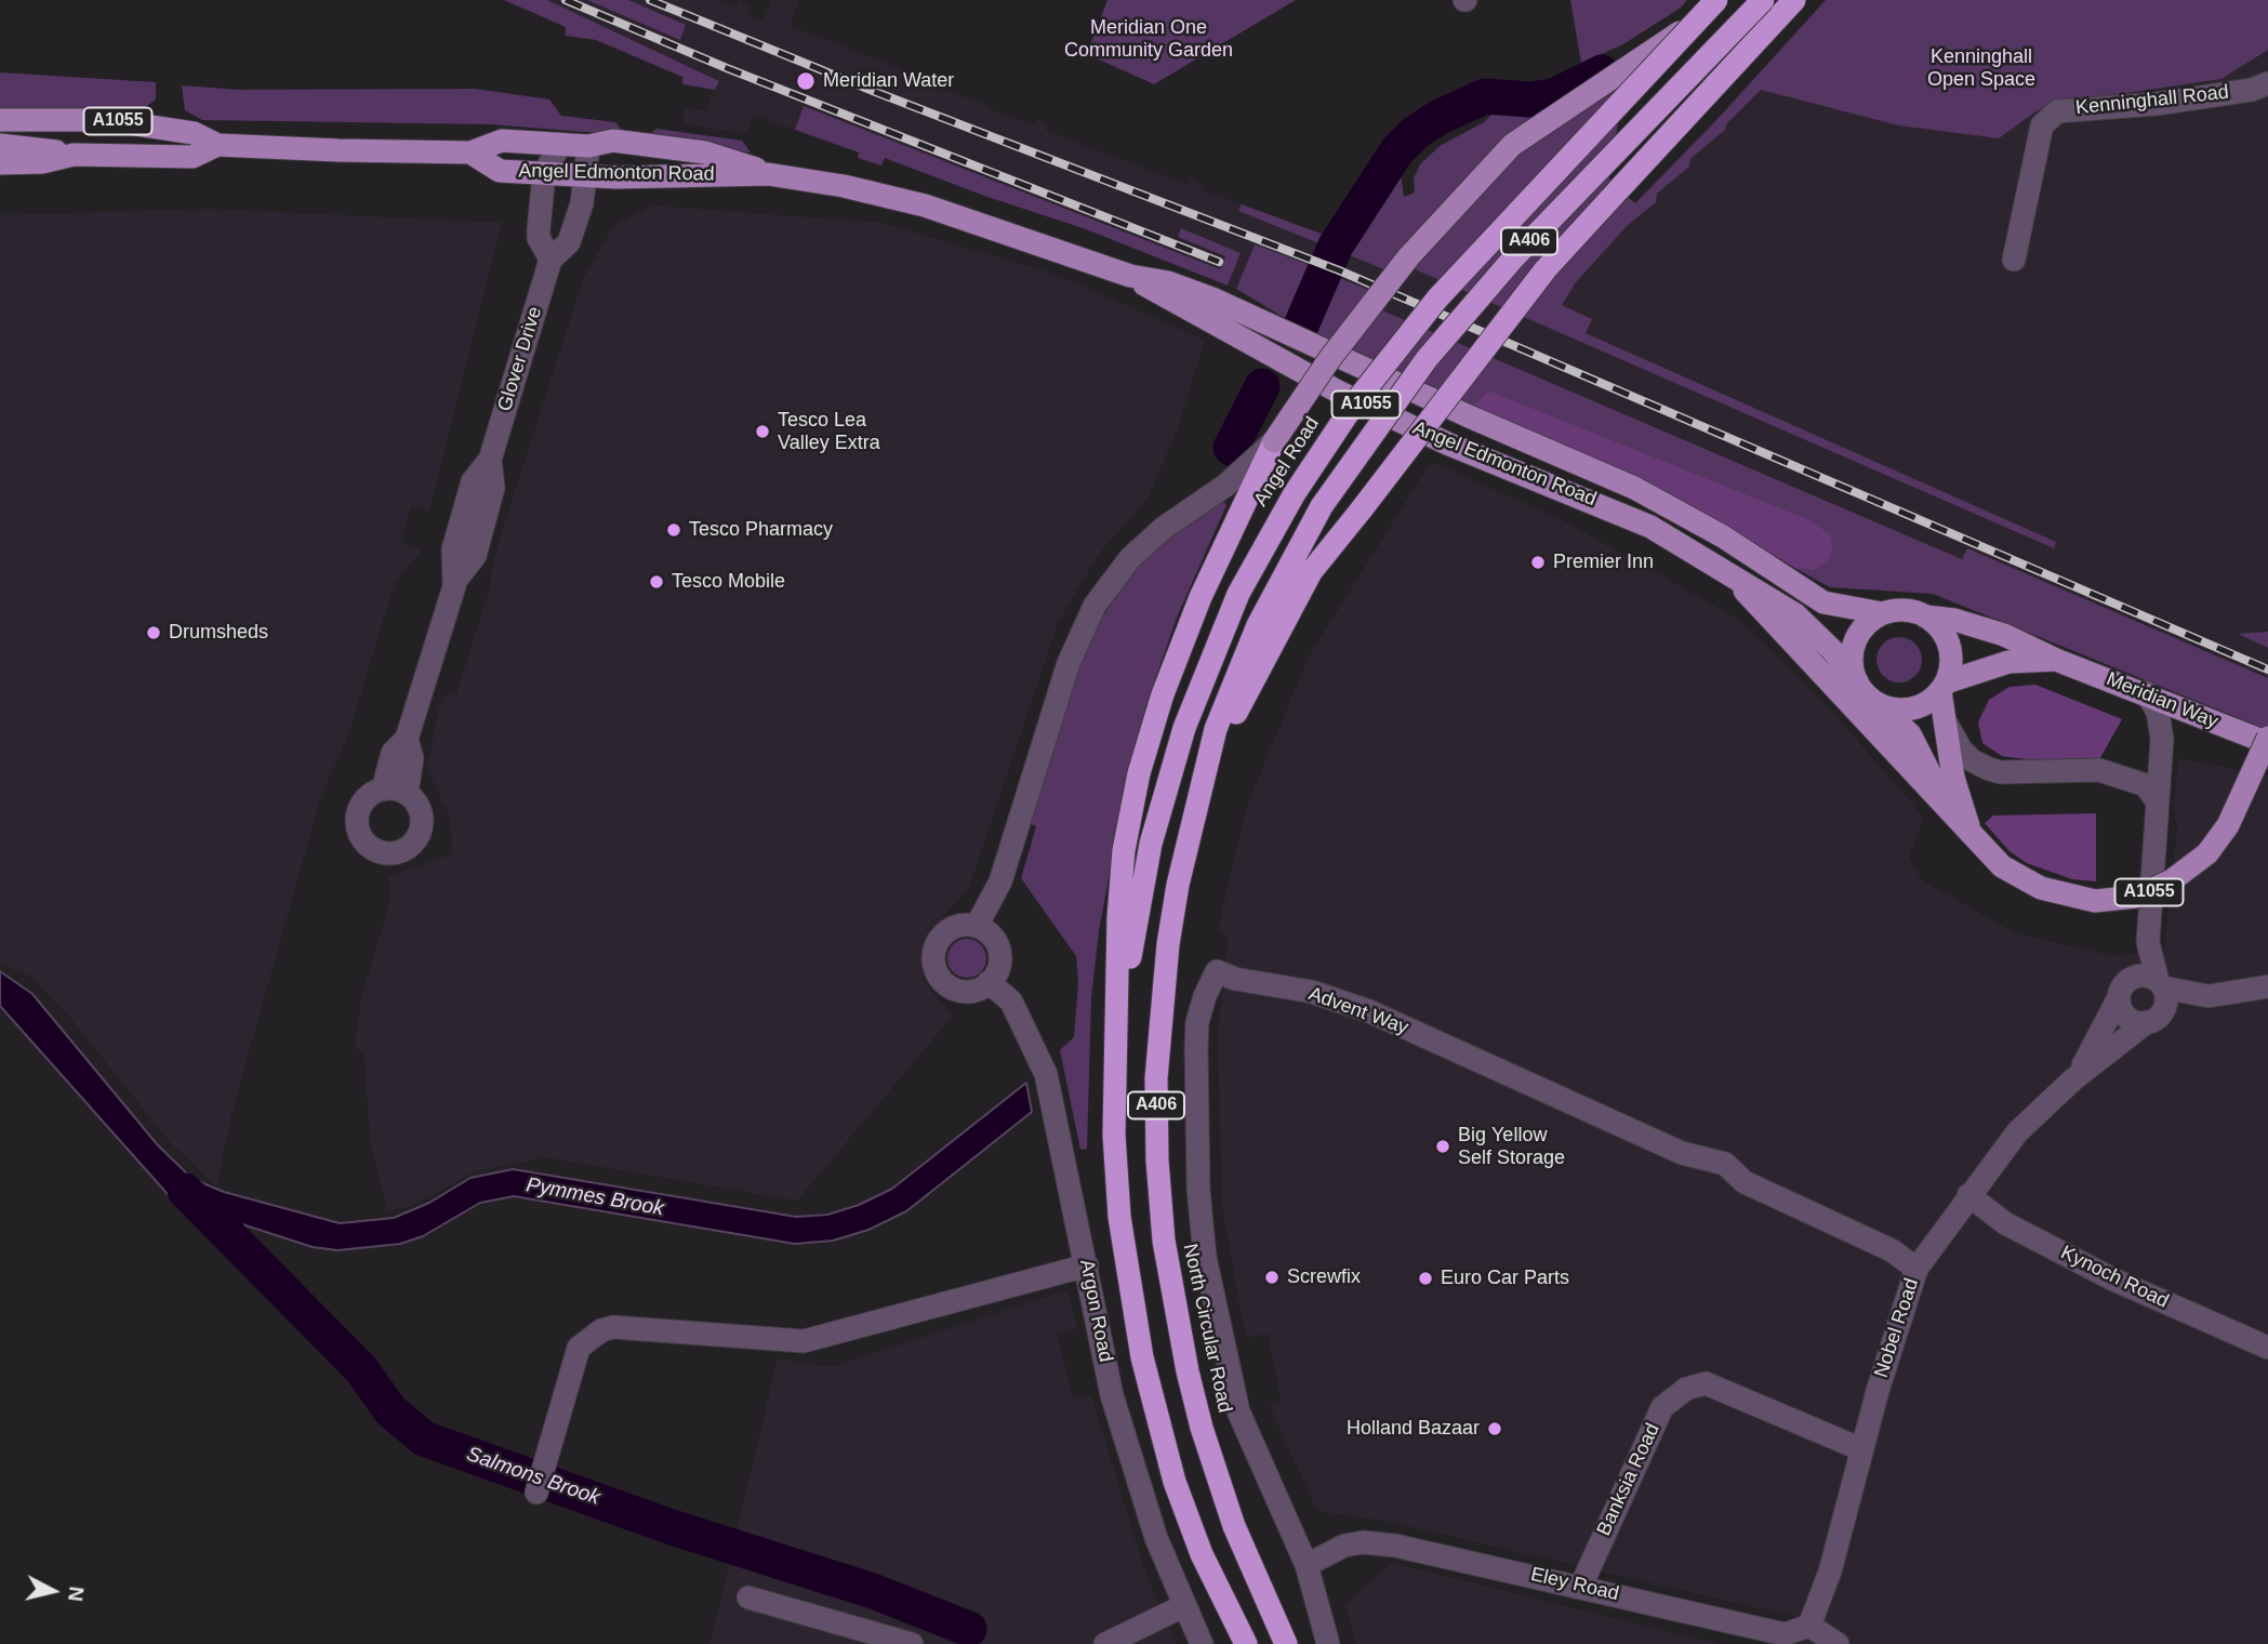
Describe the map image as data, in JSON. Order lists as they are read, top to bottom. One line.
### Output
{"streets":{"highway":["A406","Angel Road","North Circular Road"],"main road":["A1055","Angel Edmonton Road","Meridian Way"],"street":["Kenninghall Road","Glover Drive","Advent Way","Kynoch Road","Argon Road","Nobel Road","Banksia Road","Eley Road"]},"crossings":[["A1055","Angel Edmonton Road"],["A1055","Meridian Way"],["Angel Edmonton Road","Glover Drive"],["Angel Edmonton Road","Meridian Way"],["A406","Angel Road"],["A406","North Circular Road"],["Meridian Way","Nobel Road"],["Advent Way","Nobel Road"],["Advent Way","Eley Road"],["Kynoch Road","Nobel Road"],["Nobel Road","Banksia Road"],["Nobel Road","Eley Road"],["Banksia Road","Eley Road"]],"water":["Pymmes Brook","Salmons Brook"],"parks":["Meridian One Community Garden","Kenninghall Open Space"],"places":["Meridian Water","Tesco Lea Valley Extra","Tesco Pharmacy","Premier Inn","Tesco Mobile","Drumsheds","Big Yellow Self Storage","Screwfix","Euro Car Parts","Holland Bazaar"],"north":"right"}
